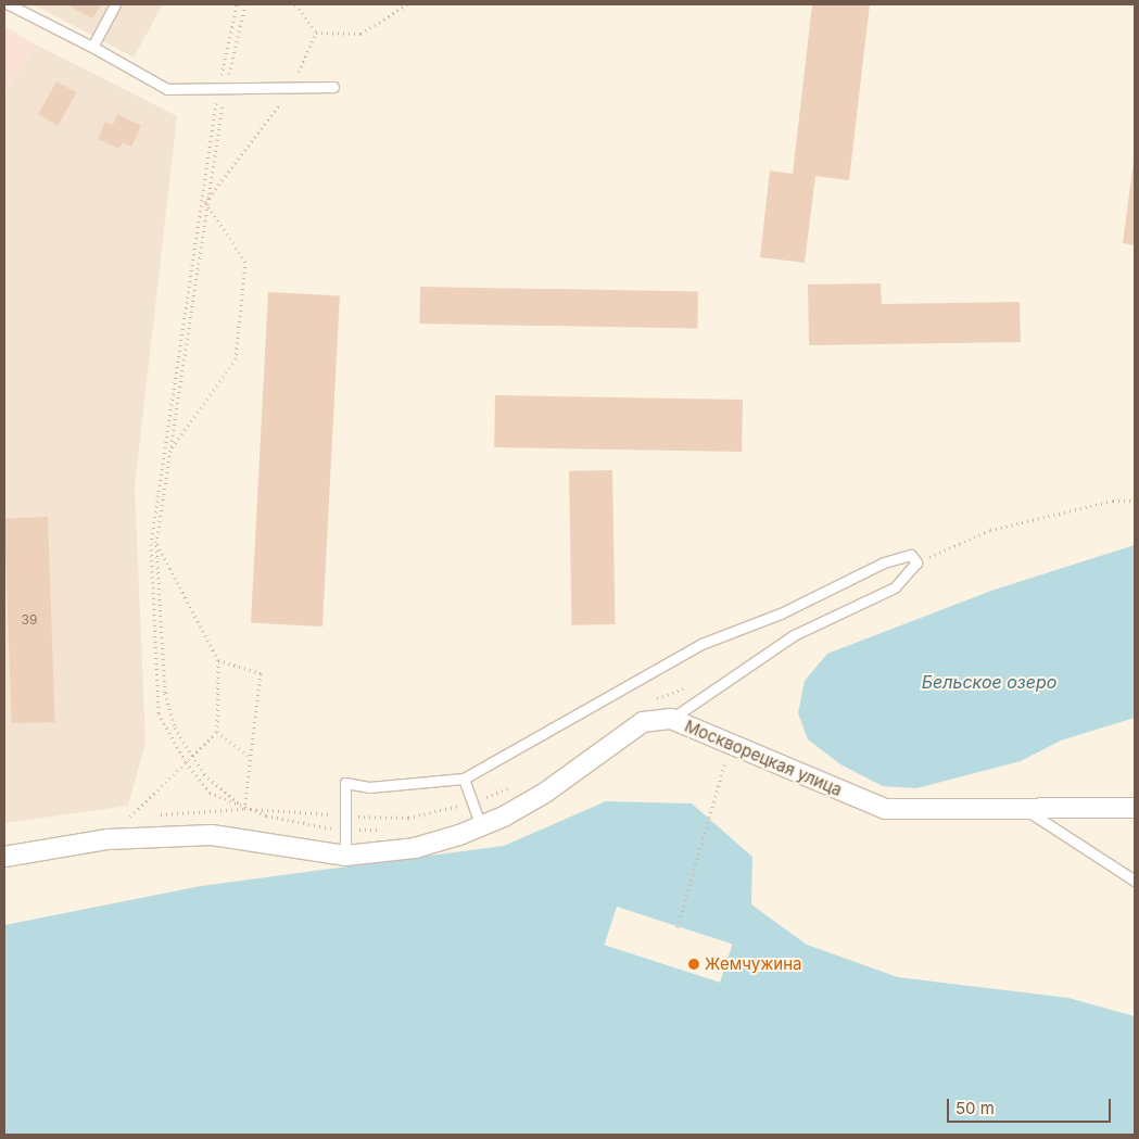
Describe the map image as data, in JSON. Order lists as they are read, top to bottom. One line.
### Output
{"streets":{"street":["Москворецкая улица"]},"water":["Бельское озеро"],"places":["Жемчужина"],"house_numbers":["39"],"scale_bar":"50 m"}
